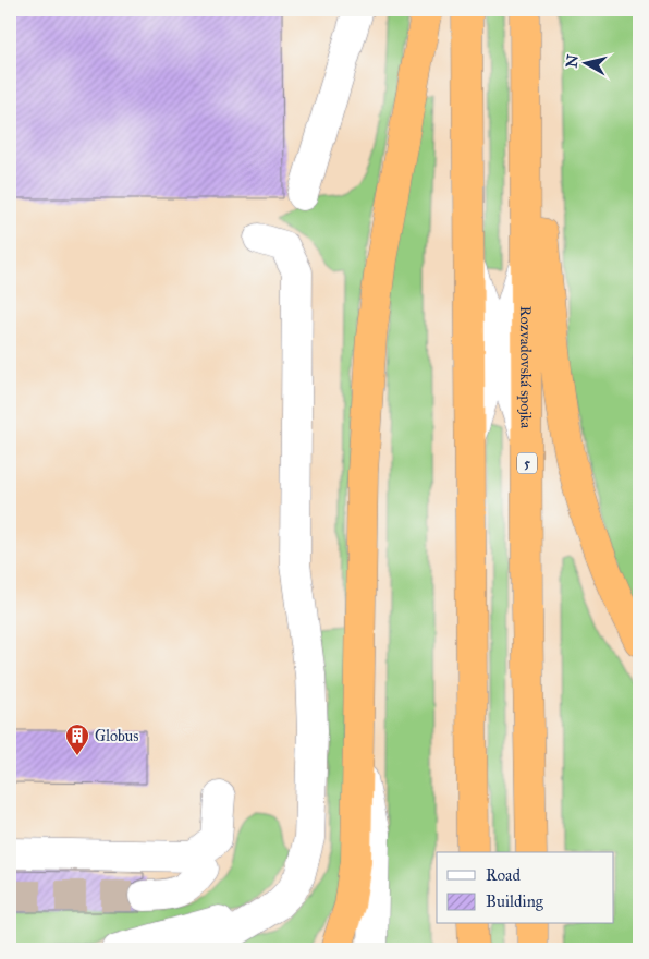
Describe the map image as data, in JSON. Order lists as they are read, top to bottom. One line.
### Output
{"streets":{"highway":["Rozvadovská spojka","5"]},"crossings":[["Rozvadovská spojka","5"]],"places":{"building":["Globus"]},"legend":["Road","Building"],"north":"left"}
